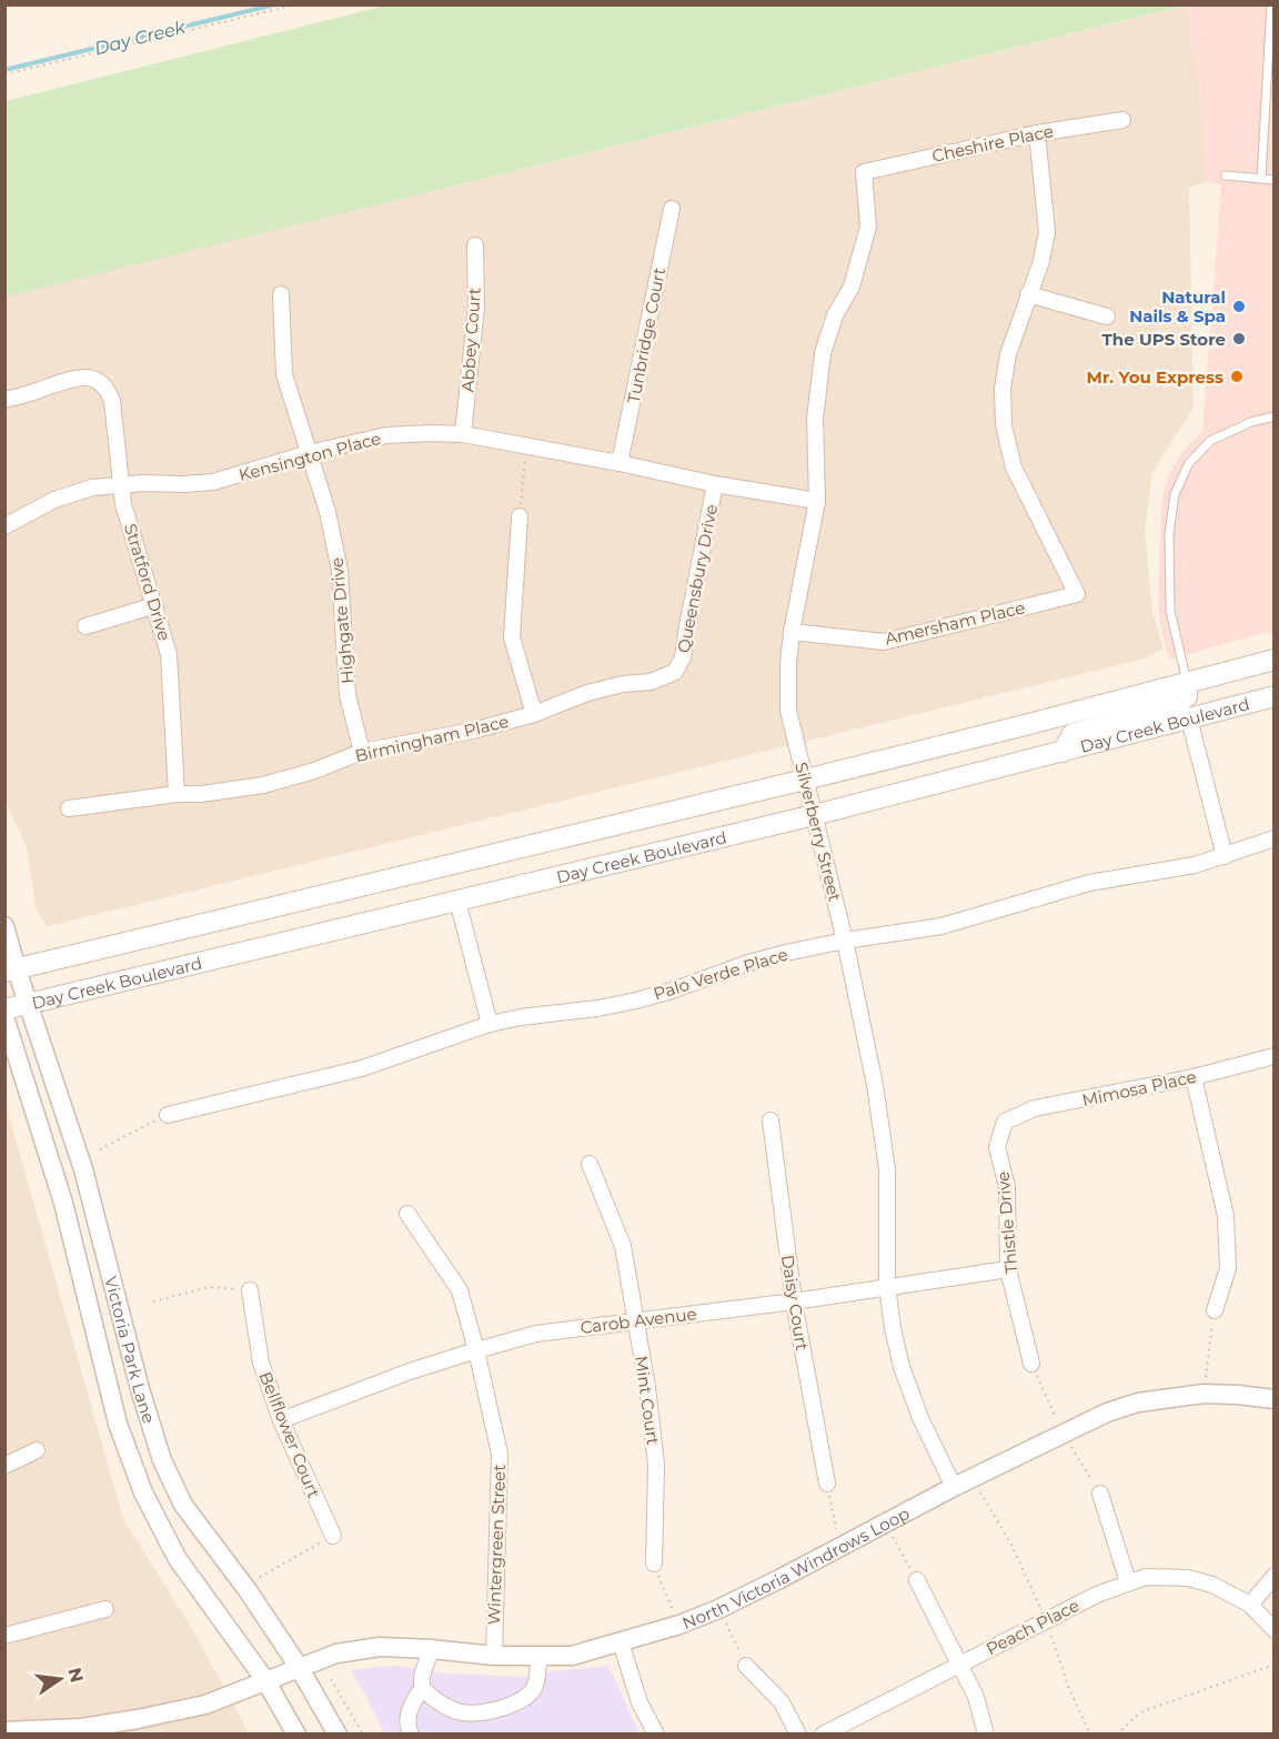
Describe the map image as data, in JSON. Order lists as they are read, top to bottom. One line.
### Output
{"streets":{"main road":["Day Creek Boulevard"],"street":["Cheshire Place","Tunbridge Court","Abbey Court","Kensington Place","Queensbury Drive","Stratford Drive","Highgate Drive","Amersham Place","Birmingham Place","Silverberry Street","Palo Verde Place","Mimosa Place","Thistle Drive","Daisy Court","Carob Avenue","Victoria Park Lane","Mint Court","Bellflower Court","Wintergreen Street","North Victoria Windrows Loop","Peach Place"]},"crossings":[["Cheshire Place","Silverberry Street"],["Tunbridge Court","Kensington Place"],["Abbey Court","Kensington Place"],["Kensington Place","Queensbury Drive"],["Kensington Place","Stratford Drive"],["Kensington Place","Highgate Drive"],["Kensington Place","Silverberry Street"],["Queensbury Drive","Birmingham Place"],["Stratford Drive","Birmingham Place"],["Highgate Drive","Birmingham Place"],["Amersham Place","Silverberry Street"],["Day Creek Boulevard","Silverberry Street"],["Day Creek Boulevard","Victoria Park Lane"],["Silverberry Street","Palo Verde Place"],["Silverberry Street","Carob Avenue"],["Silverberry Street","North Victoria Windrows Loop"],["Mimosa Place","Thistle Drive"],["Thistle Drive","Carob Avenue"],["Daisy Court","Carob Avenue"],["Carob Avenue","Mint Court"],["Carob Avenue","Bellflower Court"],["Carob Avenue","Wintergreen Street"],["Victoria Park Lane","North Victoria Windrows Loop"],["Wintergreen Street","North Victoria Windrows Loop"]],"water":["Day Creek"],"places":["Natural Nails & Spa","The UPS Store","Mr. You Express"],"north":"right"}
